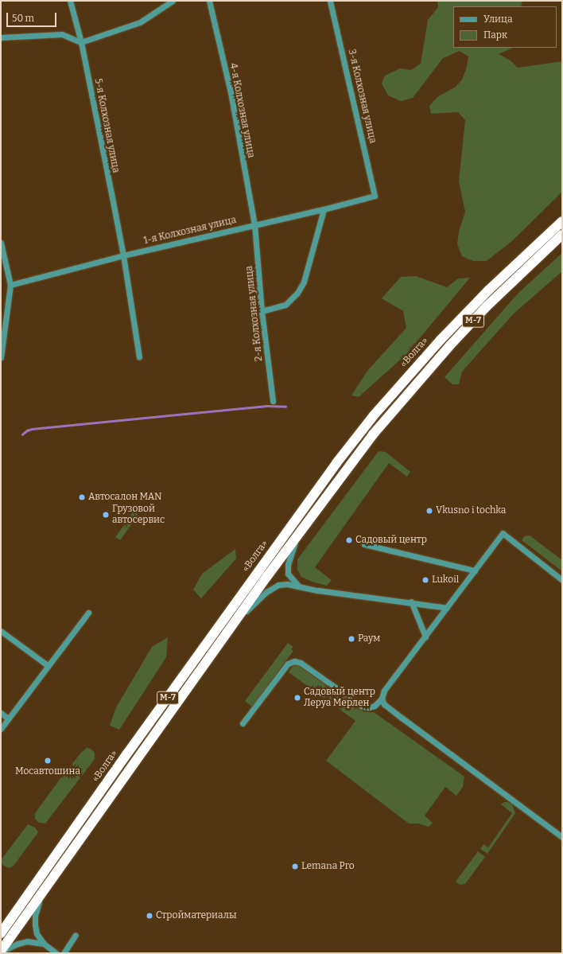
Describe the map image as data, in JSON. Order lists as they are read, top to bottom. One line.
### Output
{"streets":{"highway":["М-7","«Волга»"],"street":["3-я Колхозная улица","4-я Колхозная улица","5-я Колхозная улица","1-я Колхозная улица","2-я Колхозная улица"]},"crossings":[["3-я Колхозная улица","1-я Колхозная улица"],["4-я Колхозная улица","1-я Колхозная улица"],["4-я Колхозная улица","2-я Колхозная улица"],["5-я Колхозная улица","1-я Колхозная улица"],["1-я Колхозная улица","2-я Колхозная улица"]],"places":["Автосалон MAN","Vkusno i tochka","Грузовой автосервис","Садовый центр","Lukoil","Раум","Садовый центр Леруа Мерлен","Мосавтошина","Lemana Pro","Стройматериалы"],"legend":["Улица","Парк"],"scale_bar":"50 m"}
